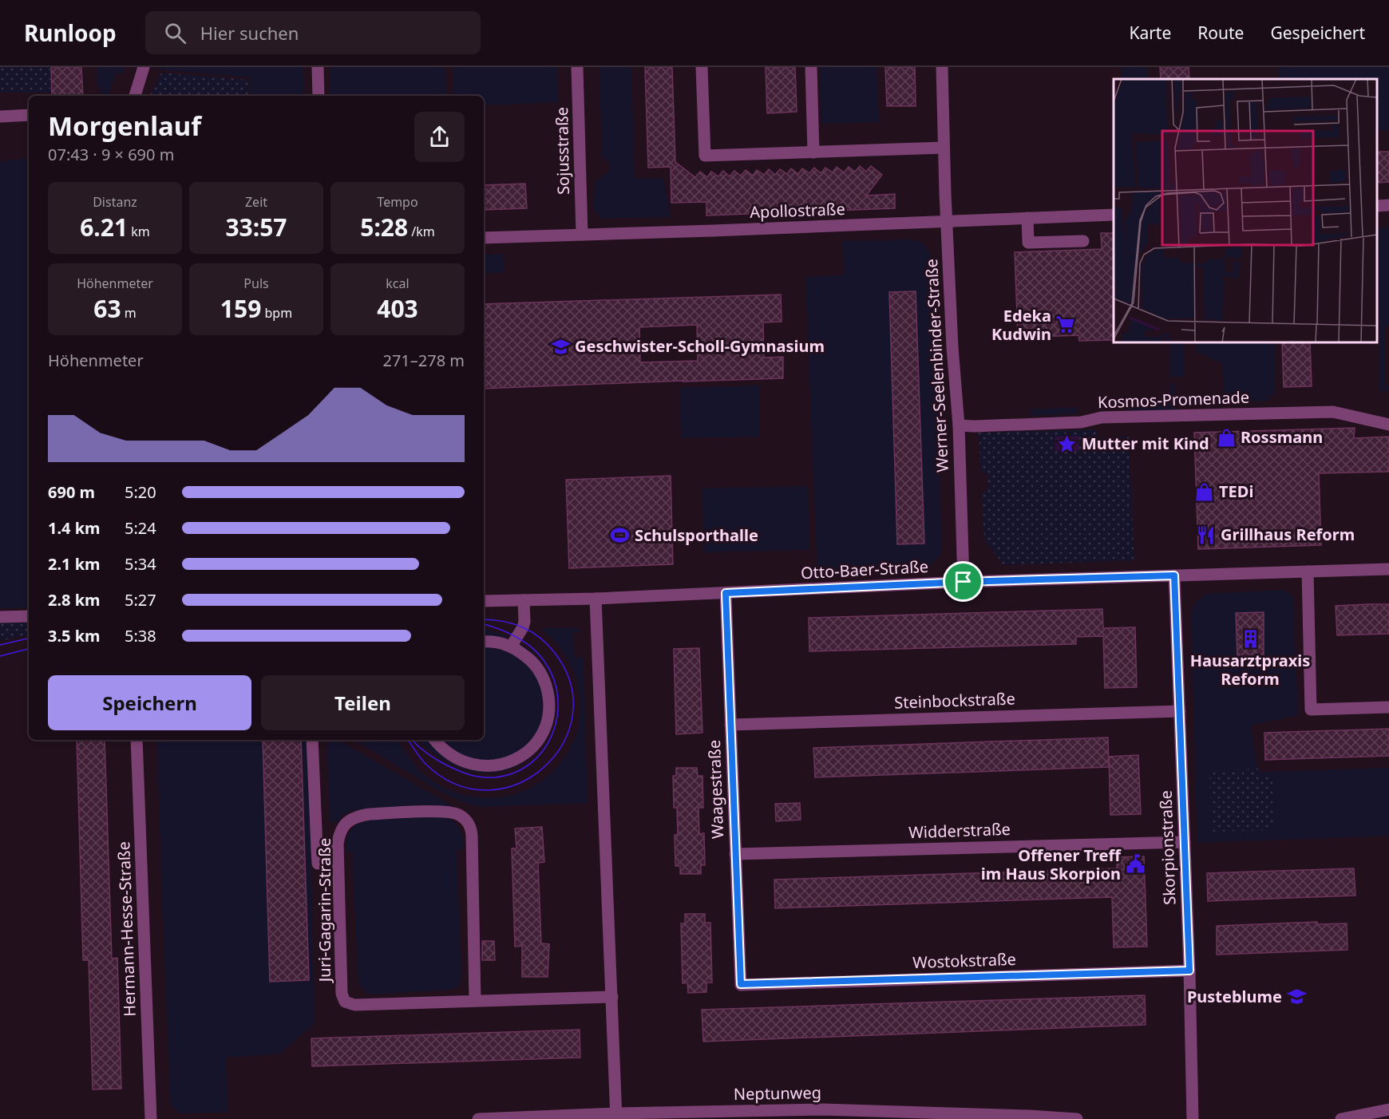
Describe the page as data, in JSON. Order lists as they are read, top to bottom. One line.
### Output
{"streets":{"street":["Sojusstraße","Apollostraße","Werner-Seelenbinder-Straße","Kosmos-Promenade","Otto-Baer-Straße","Steinbockstraße","Waagestraße","Widderstraße","Skorpionstraße","Juri-Gagarin-Straße","Hermann-Hesse-Straße","Wostokstraße","Neptunweg"]},"crossings":[["Sojusstraße","Apollostraße"],["Apollostraße","Werner-Seelenbinder-Straße"],["Werner-Seelenbinder-Straße","Kosmos-Promenade"],["Werner-Seelenbinder-Straße","Otto-Baer-Straße"],["Otto-Baer-Straße","Waagestraße"],["Otto-Baer-Straße","Skorpionstraße"],["Steinbockstraße","Waagestraße"],["Steinbockstraße","Skorpionstraße"],["Waagestraße","Widderstraße"],["Waagestraße","Wostokstraße"],["Widderstraße","Skorpionstraße"],["Skorpionstraße","Wostokstraße"]],"places":{"supermarket":["Edeka Kudwin"],"school or university":["Geschwister-Scholl-Gymnasium","Pusteblume"],"shop":["Rossmann","TEDi"],"place":["Mutter mit Kind"],"restaurant":["Grillhaus Reform"],"sports":["Schulsporthalle"],"building":["Hausarztpraxis Reform"],"public building":["Offener Treff im Haus Skorpion"]},"page":{"header":"Runloop","search":"Hier suchen","nav":["Karte","Route","Gespeichert"],"heading":["Morgenlauf","07:43 · 9 × 690 m"],"stats":[["Distanz","6.21 km"],["Zeit","33:57"],["Tempo","5:28 /km"],["Höhenmeter","63 m"],["Puls","159 bpm"],["kcal","403"]],"chart":["Höhenmeter","271–278 m"],"list":[{"name":"690 m","note":"5:20"},{"name":"1.4 km","note":"5:24"},{"name":"2.1 km","note":"5:34"},{"name":"2.8 km","note":"5:27"},{"name":"3.5 km","note":"5:38"}],"buttons":["Speichern","Teilen"]}}
